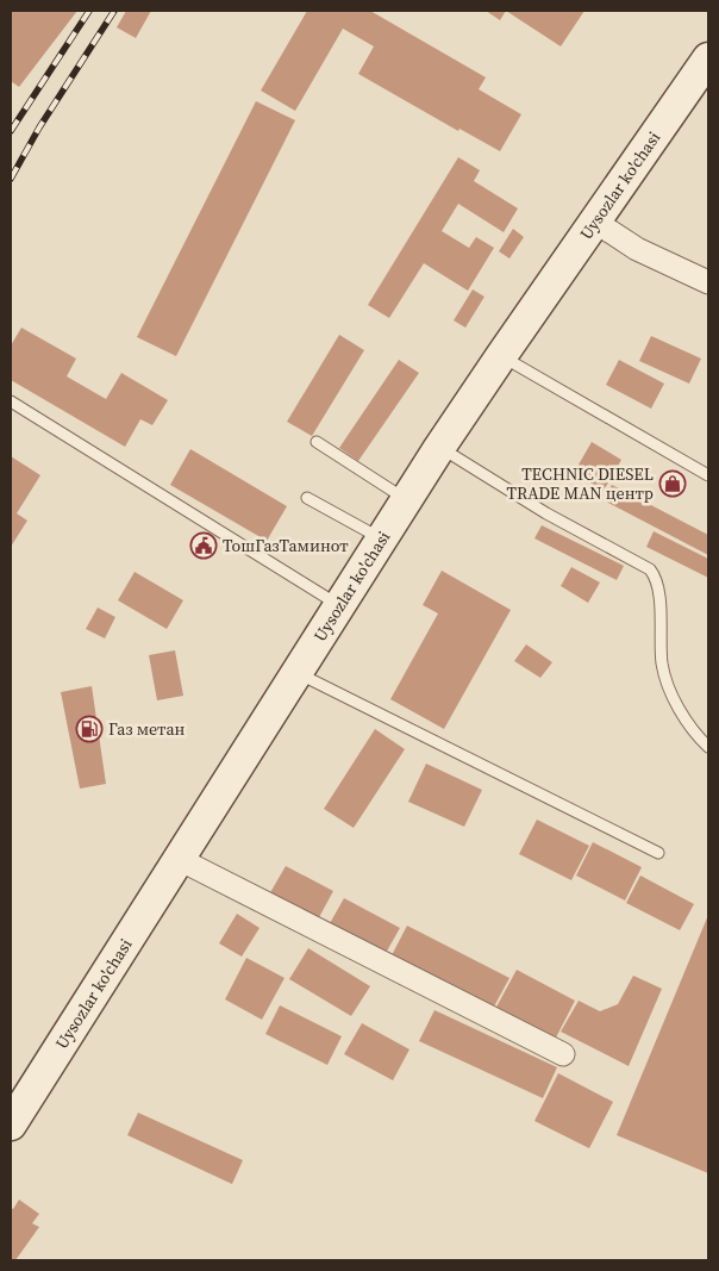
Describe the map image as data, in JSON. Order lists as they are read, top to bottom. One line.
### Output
{"streets":{"main road":["Uysozlar ko'chasi"]},"places":{"shop":["TECHNIC DIESEL TRADE MAN центр"],"public building":["ТошГазТаминот"],"fuel station":["Газ метан"]}}
